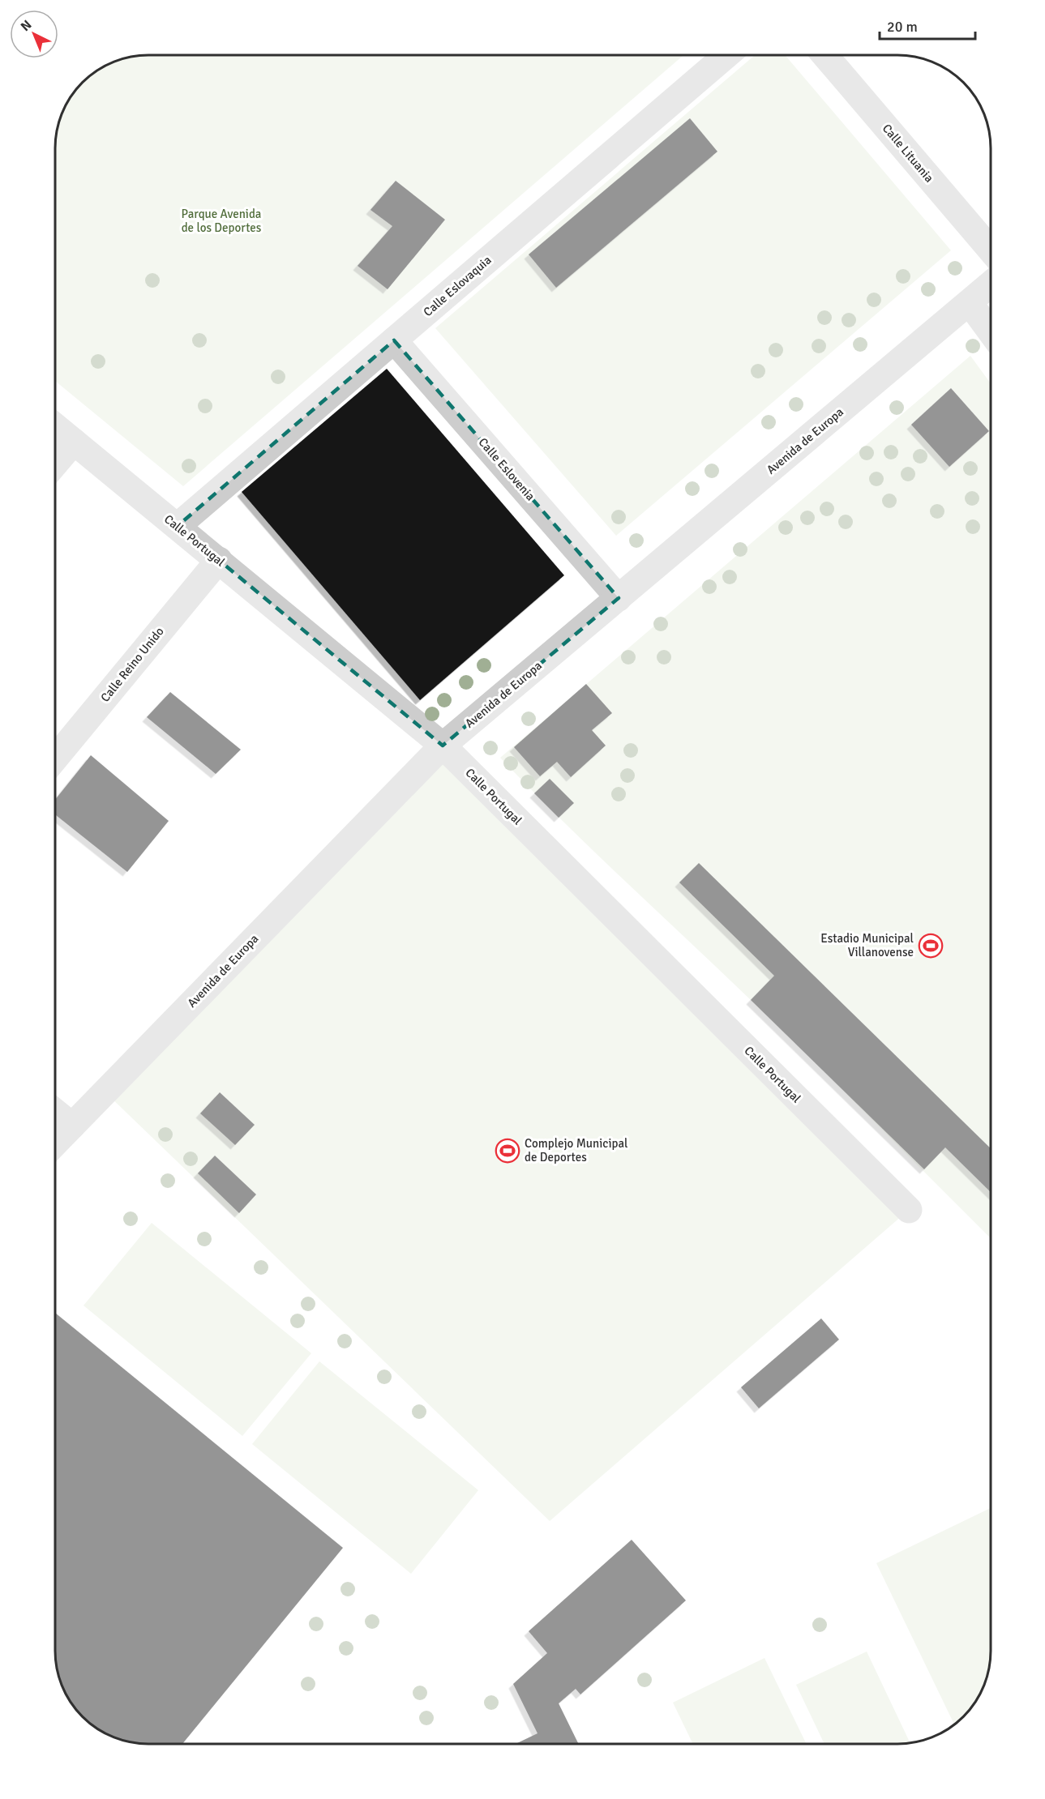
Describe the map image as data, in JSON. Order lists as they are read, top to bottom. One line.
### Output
{"streets":{"street":["Calle Lituania","Calle Eslovaquia","Avenida de Europa","Calle Eslovenia","Calle Portugal","Calle Reino Unido"]},"crossings":[["Calle Eslovaquia","Calle Eslovenia"],["Calle Eslovaquia","Calle Portugal"],["Avenida de Europa","Calle Eslovenia"],["Avenida de Europa","Calle Portugal"],["Calle Portugal","Calle Reino Unido"]],"parks":["Parque Avenida de los Deportes"],"places":{"sports":["Estadio Municipal Villanovense","Complejo Municipal de Deportes"]},"scale_bar":"20 m","north":"top left"}
